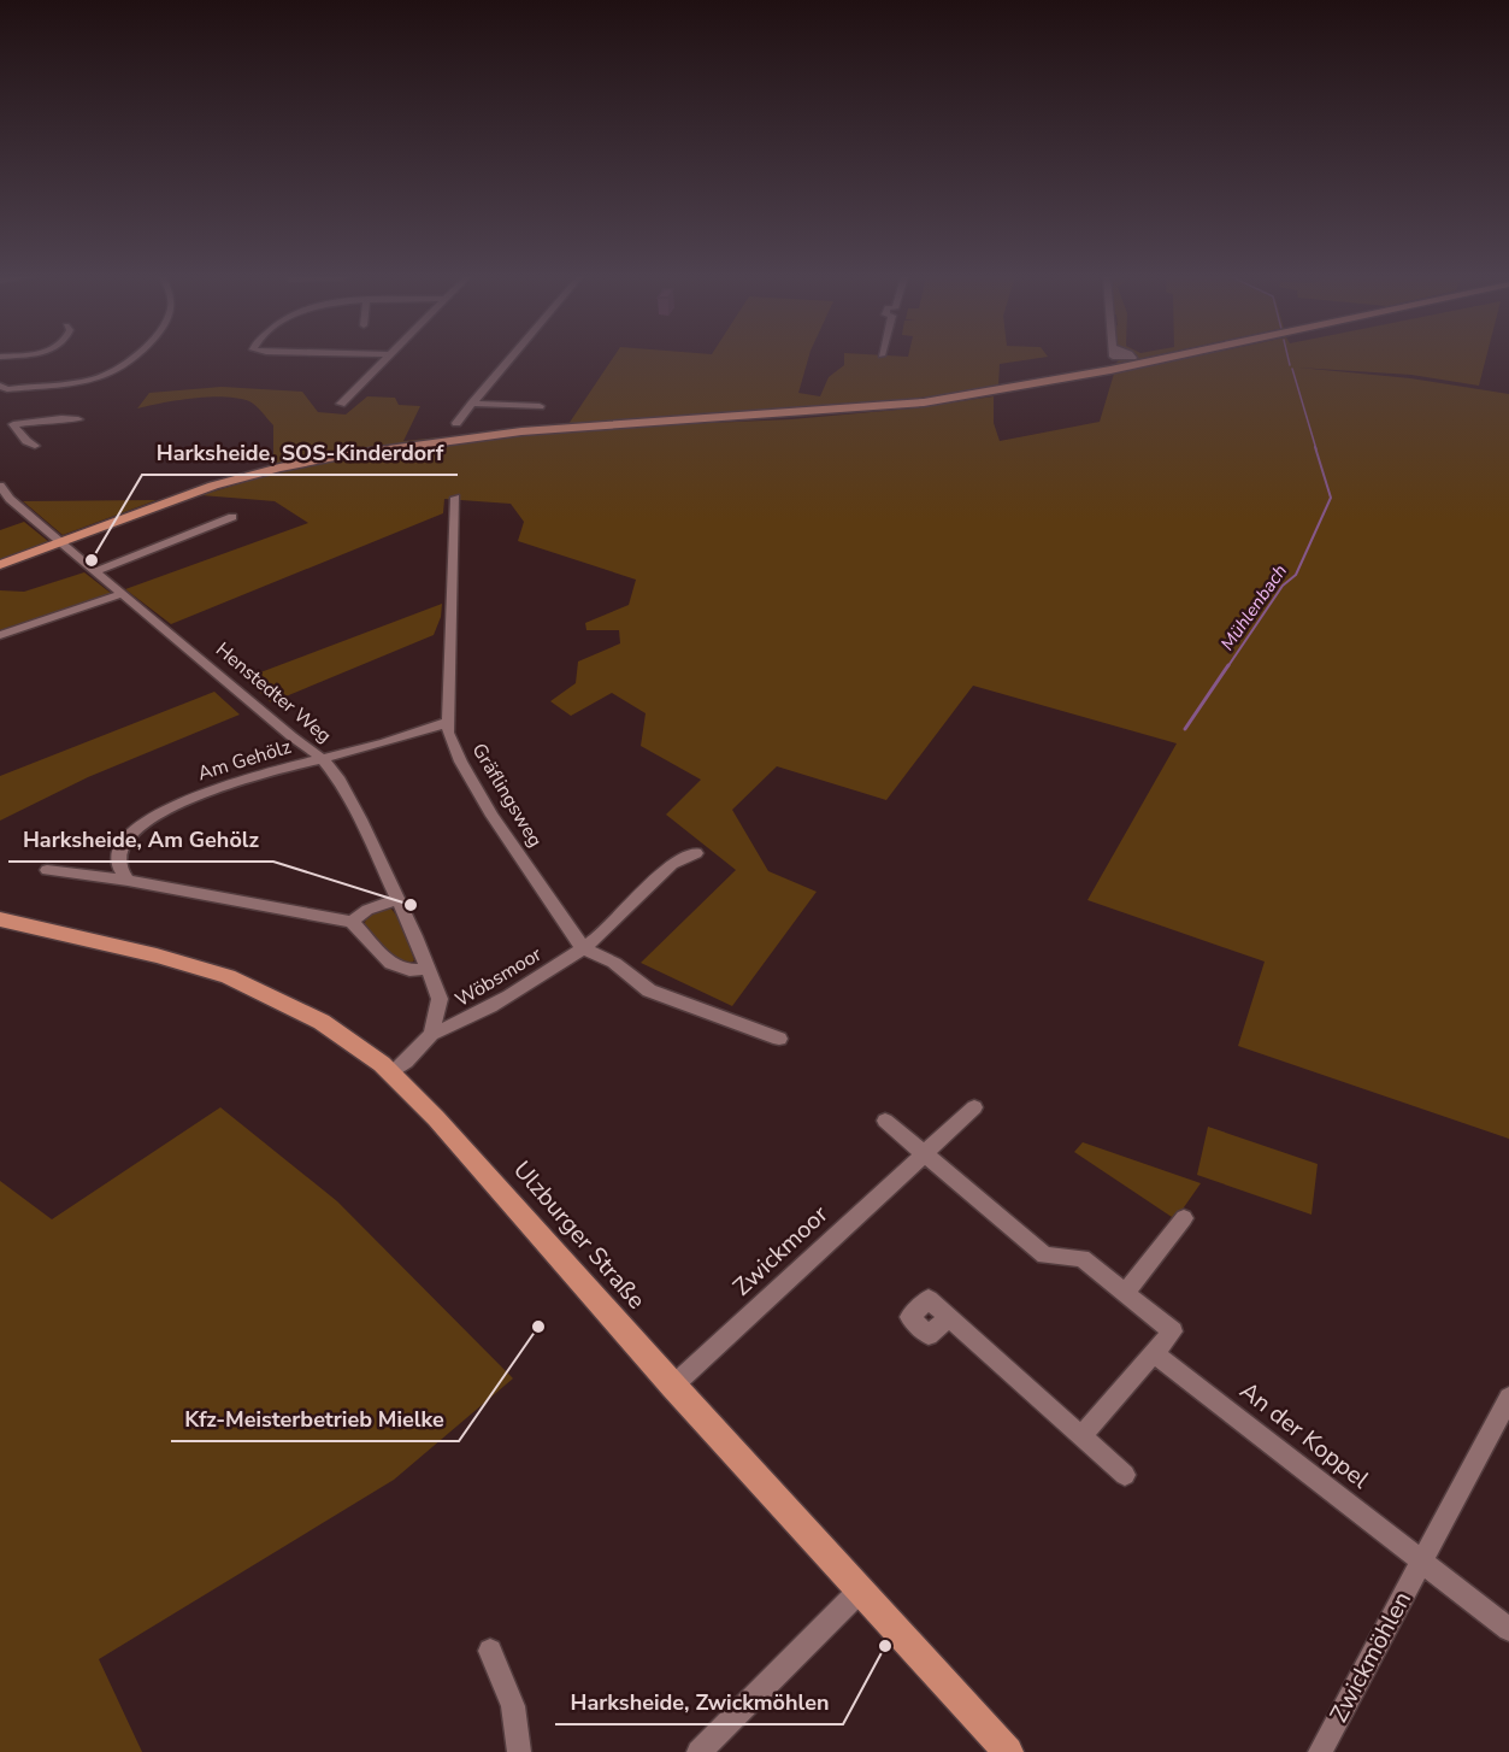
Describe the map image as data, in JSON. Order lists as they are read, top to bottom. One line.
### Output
{"streets":{"main road":["Ulzburger Straße"],"street":["Henstedter Weg","Am Gehölz","Gräflingsweg","Wöbsmoor","Zwickmoor","An der Koppel","Zwickmöhlen"]},"crossings":[["Henstedter Weg","Am Gehölz"],["Henstedter Weg","Wöbsmoor"],["Henstedter Weg","Ulzburger Straße"],["Am Gehölz","Gräflingsweg"],["Gräflingsweg","Wöbsmoor"],["Ulzburger Straße","Zwickmoor"],["An der Koppel","Zwickmöhlen"]],"water":["Mühlenbach"],"places":["Harksheide, SOS-Kinderdorf","Harksheide, Am Gehölz","Kfz-Meisterbetrieb Mielke","Harksheide, Zwickmöhlen"]}
